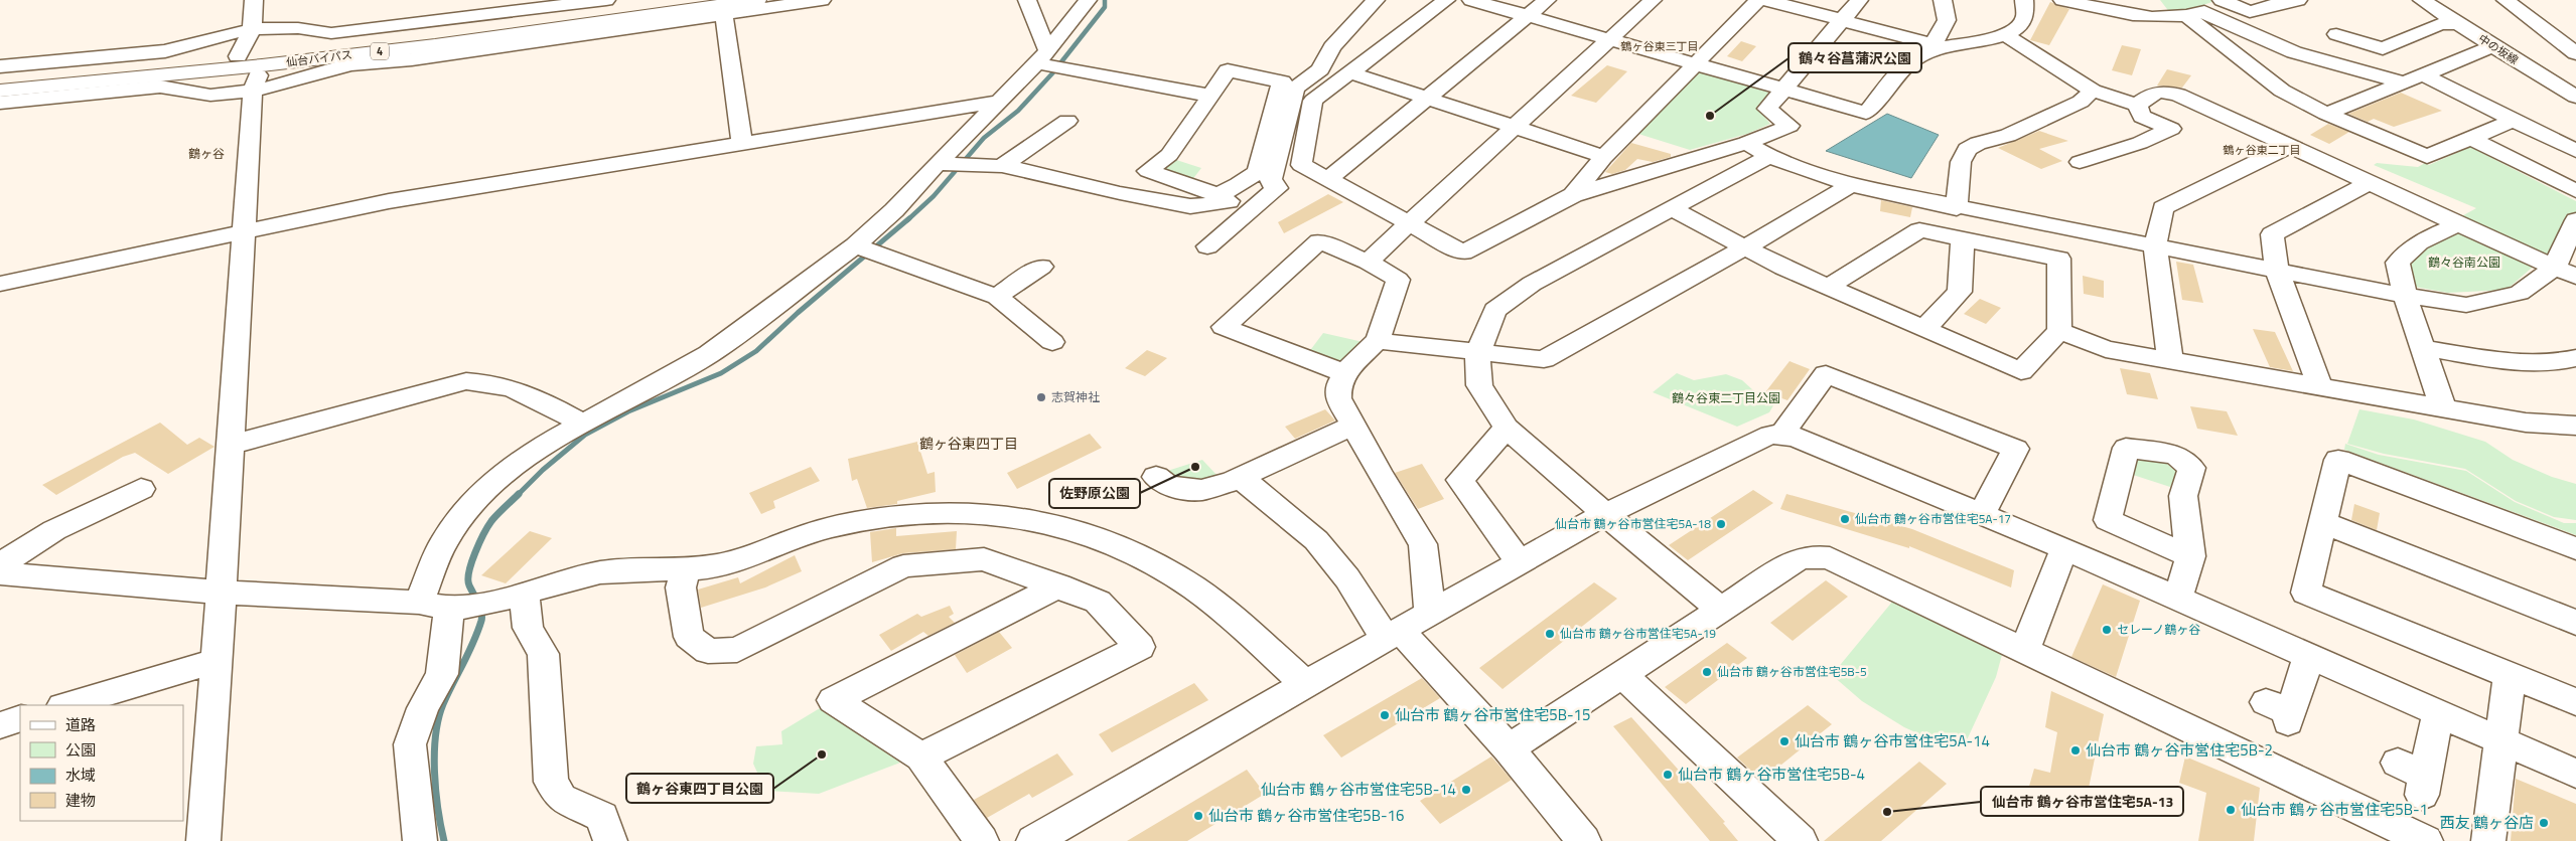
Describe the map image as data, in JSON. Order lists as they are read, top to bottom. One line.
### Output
{"streets":{"highway":["4","仙台バイパス"],"street":["中の坂線"]},"districts":["鶴ヶ谷東三丁目","鶴ヶ谷東二丁目","鶴ヶ谷","鶴ヶ谷東四丁目"],"parks":["鶴々谷南公園","鶴々谷東二丁目公園"],"places":["鶴々谷菖蒲沢公園","志賀神社","佐野原公園","仙台市 鶴ヶ谷市営住宅5A-17","仙台市 鶴ヶ谷市営住宅5A-18","セレーノ鶴ヶ谷","仙台市 鶴ヶ谷市営住宅5A-19","仙台市 鶴ヶ谷市営住宅5B-5","仙台市 鶴ヶ谷市営住宅5B-15","仙台市 鶴ヶ谷市営住宅5A-14","仙台市 鶴ヶ谷市営住宅5B-2","鶴ヶ谷東四丁目公園","仙台市 鶴ヶ谷市営住宅5B-4","仙台市 鶴ヶ谷市営住宅5B-14","仙台市 鶴ヶ谷市営住宅5B-1","仙台市 鶴ヶ谷市営住宅5A-13","仙台市 鶴ヶ谷市営住宅5B-16","西友 鶴ヶ谷店"],"legend":["道路","公園","水域","建物"]}
